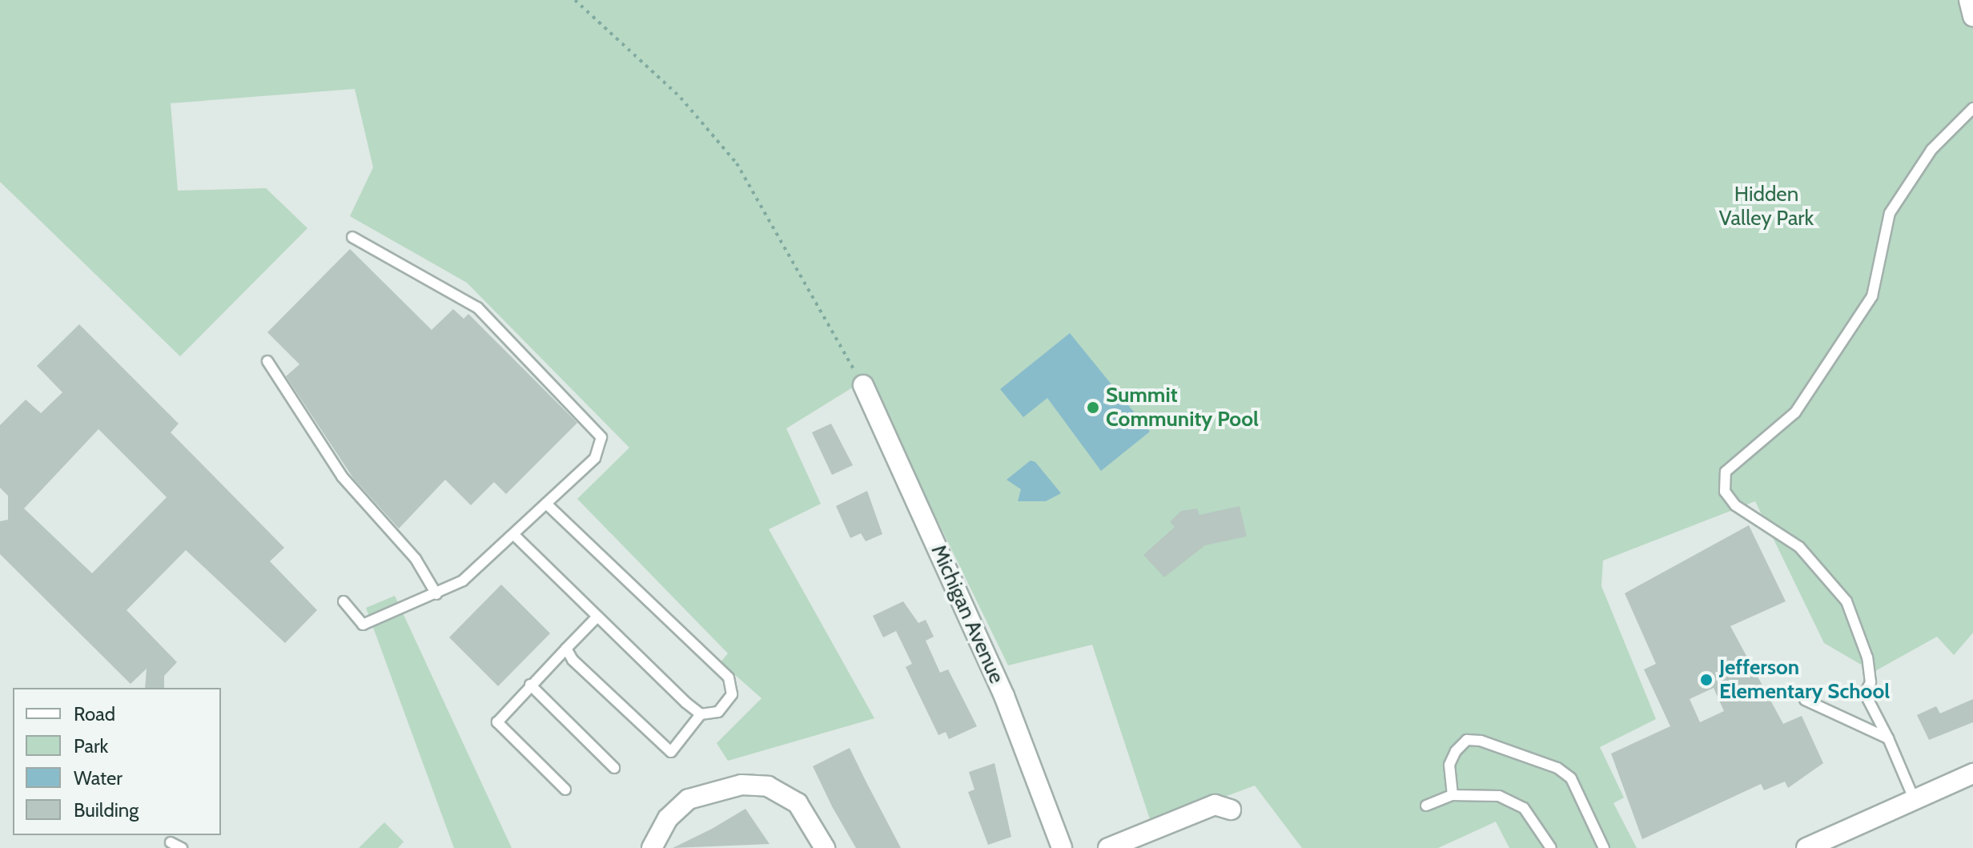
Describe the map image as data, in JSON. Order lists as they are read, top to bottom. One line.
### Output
{"streets":{"street":["Michigan Avenue"]},"parks":["Hidden Valley Park"],"places":["Summit Community Pool","Jefferson Elementary School"],"legend":["Road","Park","Water","Building"]}
